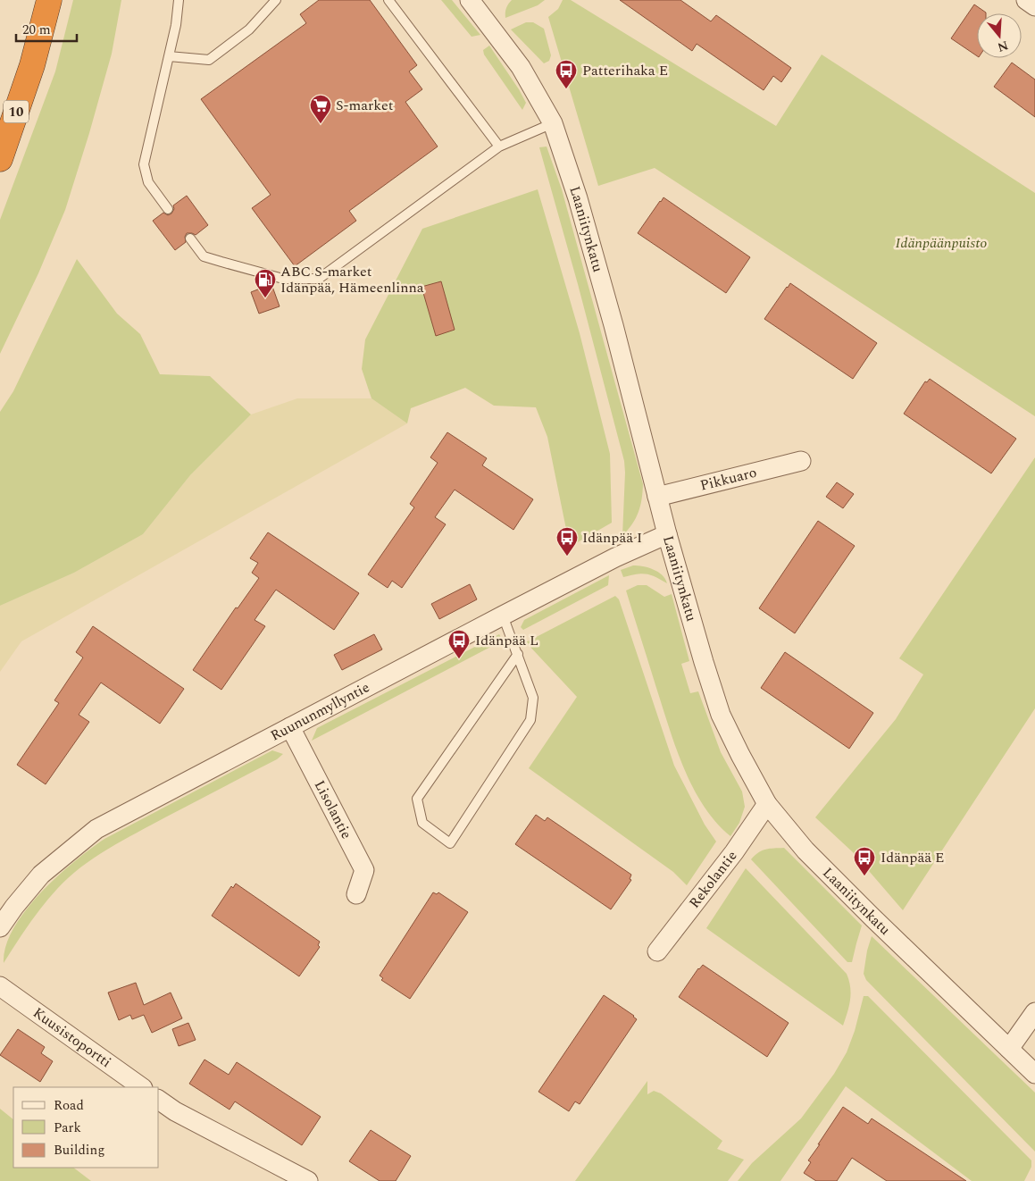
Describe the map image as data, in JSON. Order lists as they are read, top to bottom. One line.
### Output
{"streets":{"highway":["10"],"street":["Laaniitynkatu","Pikkuaro","Ruununmyllyntie","Lisolantie","Rekolantie","Kuusistoportti"]},"crossings":[["Laaniitynkatu","Pikkuaro"],["Laaniitynkatu","Ruununmyllyntie"],["Laaniitynkatu","Rekolantie"],["Ruununmyllyntie","Lisolantie"]],"parks":["Idänpäänpuisto"],"places":{"bus stop":["Patterihaka E","Idänpää I","Idänpää L","Idänpää E"],"supermarket":["S-market"],"fuel station":["ABC S-market Idänpää, Hämeenlinna"]},"legend":["Road","Park","Building"],"scale_bar":"20 m","north":"bottom"}
